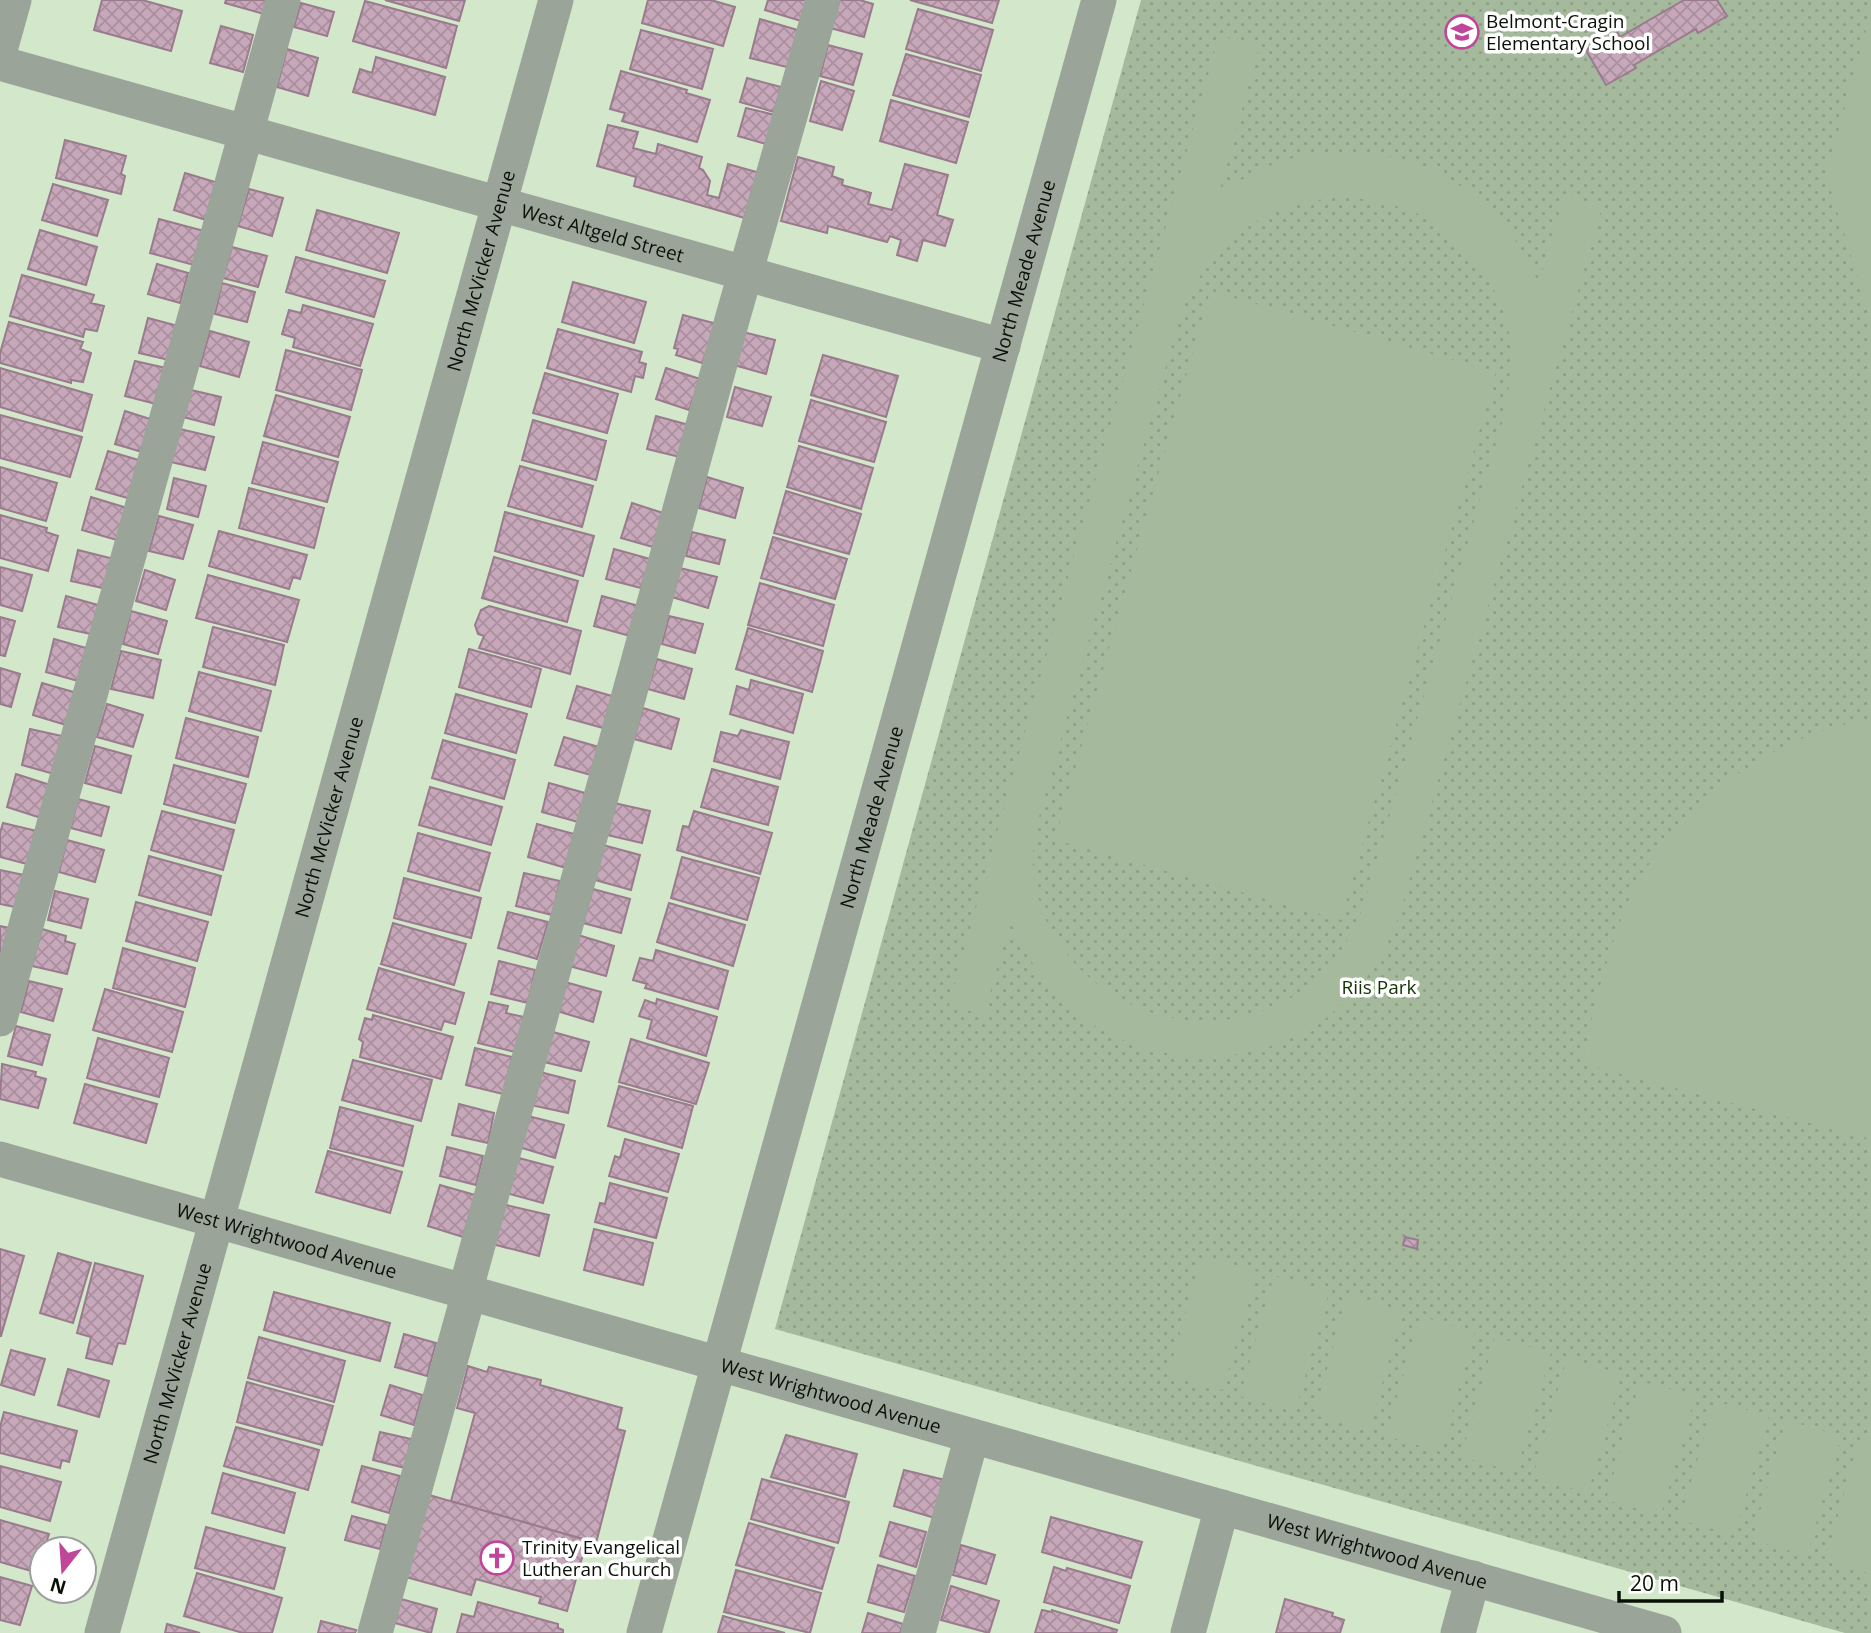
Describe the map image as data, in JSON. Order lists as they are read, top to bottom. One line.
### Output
{"streets":{"street":["West Altgeld Street","North McVicker Avenue","North Meade Avenue","West Wrightwood Avenue"]},"crossings":[["West Altgeld Street","North McVicker Avenue"],["West Altgeld Street","North Meade Avenue"],["North McVicker Avenue","West Wrightwood Avenue"],["North Meade Avenue","West Wrightwood Avenue"]],"parks":["Riis Park"],"places":{"school or university":["Belmont-Cragin Elementary School"],"church":["Trinity Evangelical Lutheran Church"]},"scale_bar":"20 m","north":"bottom"}
